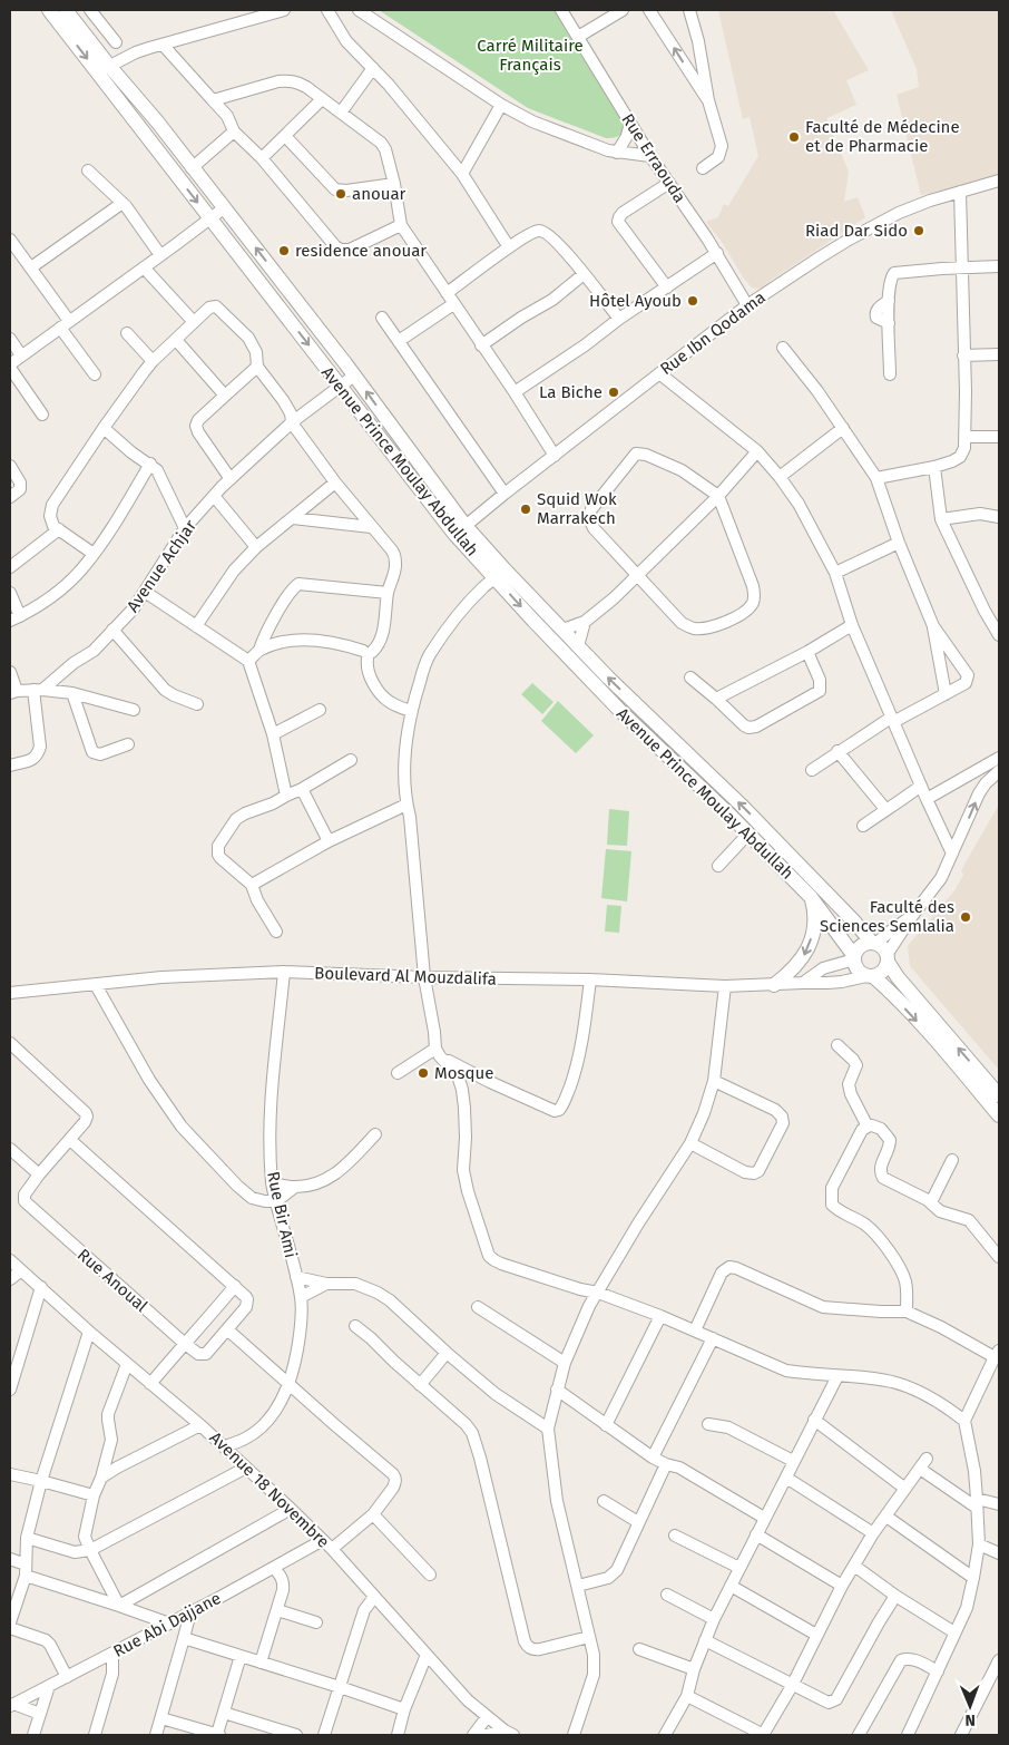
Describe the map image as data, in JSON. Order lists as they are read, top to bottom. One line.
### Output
{"streets":{"main road":["Avenue Prince Moulay Abdullah"],"street":["Rue Erraouda","Rue Ibn Qodama","Avenue Achjar","Boulevard Al Mouzdalifa","Rue Bir Ami","Rue Anoual","Avenue 18 Novembre","Rue Abi Dajjane"]},"crossings":[["Rue Erraouda","Rue Ibn Qodama"],["Rue Ibn Qodama","Avenue Prince Moulay Abdullah"],["Avenue Prince Moulay Abdullah","Avenue Achjar"],["Avenue Prince Moulay Abdullah","Boulevard Al Mouzdalifa"],["Boulevard Al Mouzdalifa","Rue Bir Ami"],["Rue Bir Ami","Avenue 18 Novembre"],["Rue Bir Ami","Rue Abi Dajjane"],["Avenue 18 Novembre","Rue Abi Dajjane"]],"parks":["Carré Militaire Français"],"places":["Faculté de Médecine et de Pharmacie","anouar","Riad Dar Sido","residence anouar","Hôtel Ayoub","La Biche","Squid Wok Marrakech","Faculté des Sciences Semlalia","Mosque"],"north":"bottom"}
